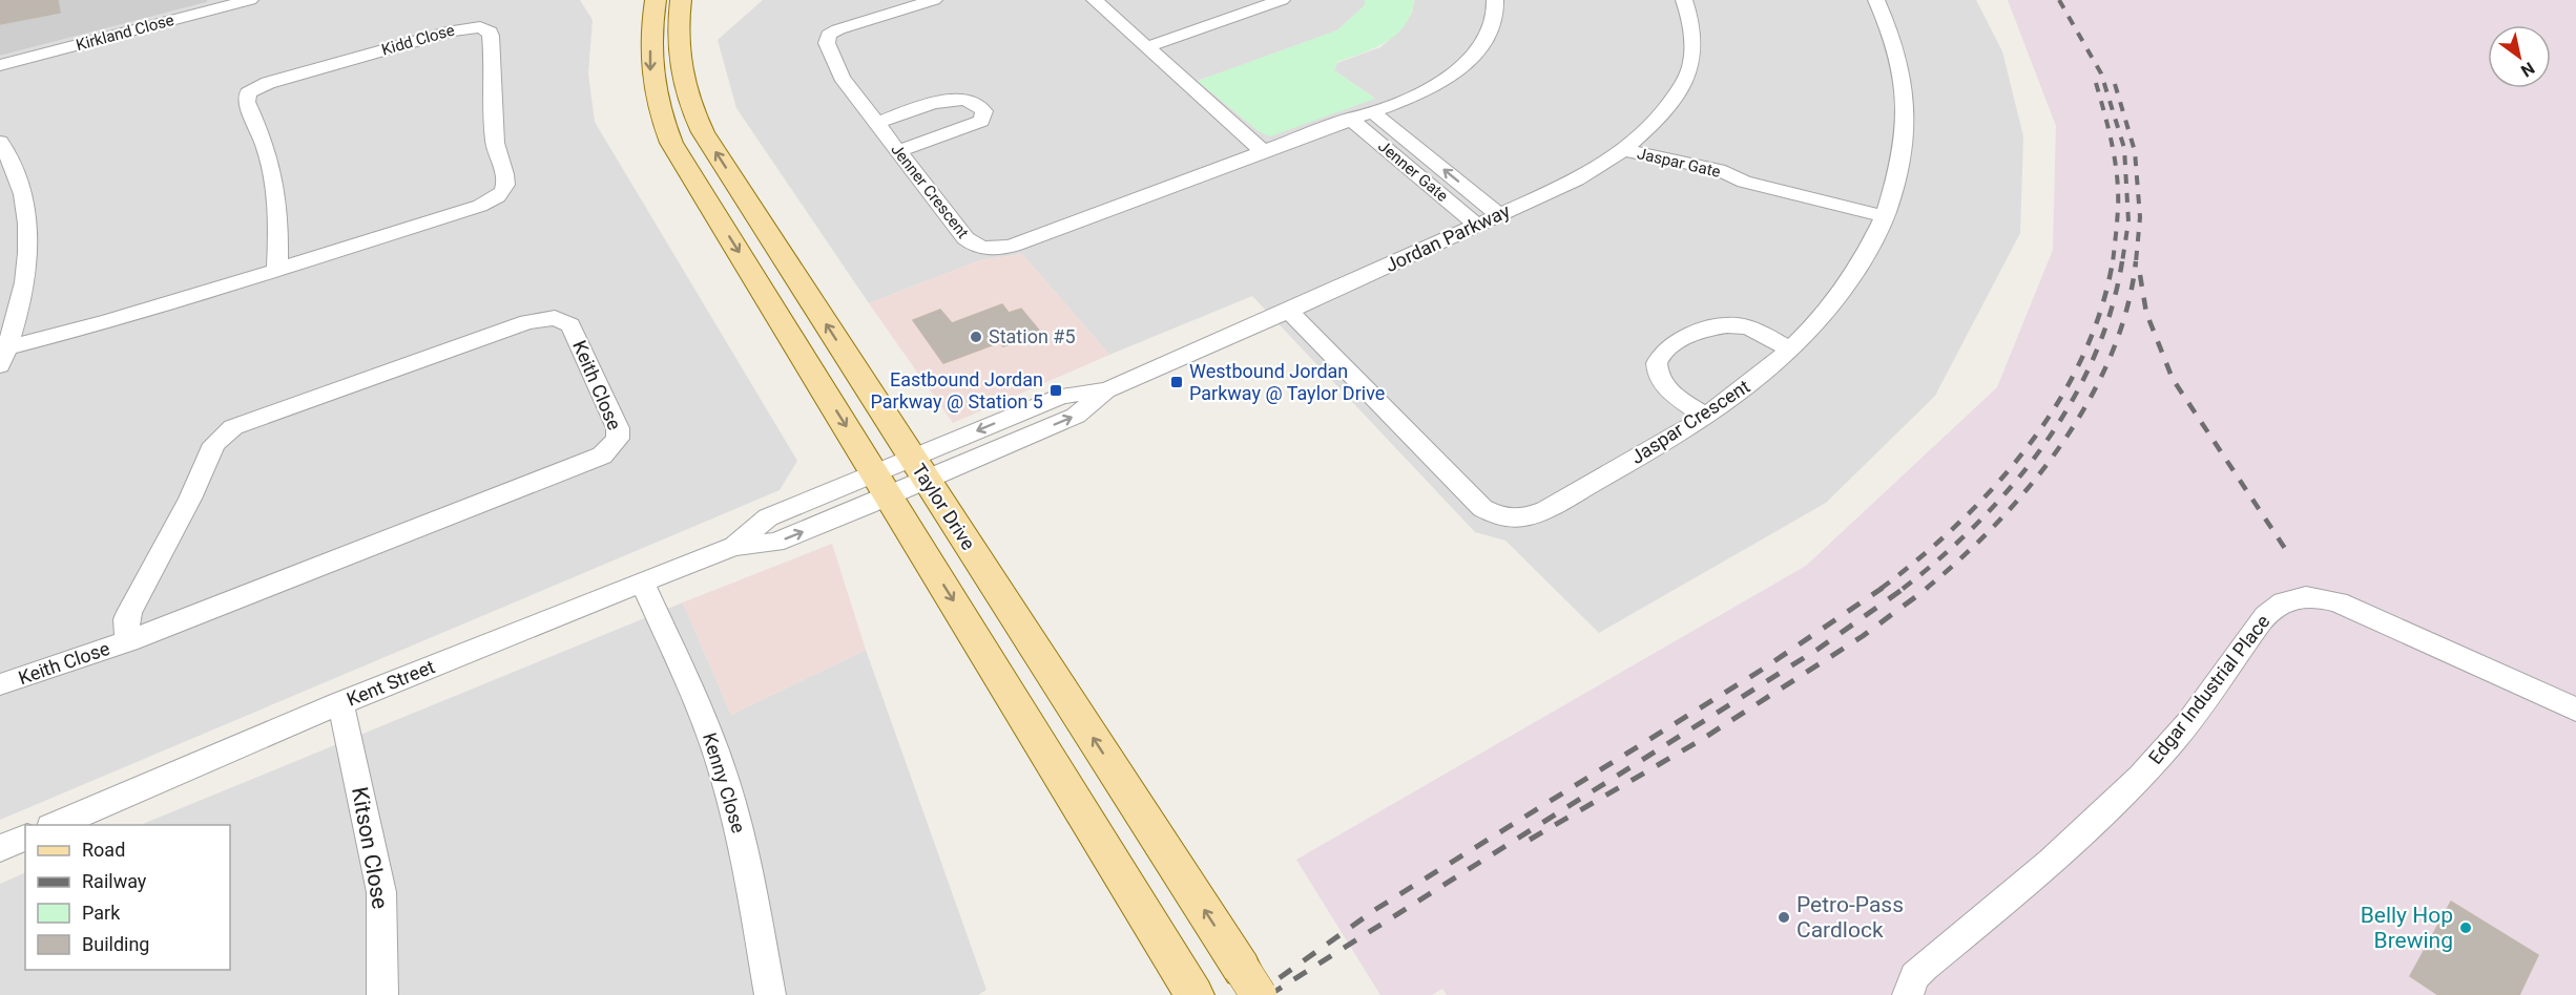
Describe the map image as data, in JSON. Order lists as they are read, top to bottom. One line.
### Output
{"streets":{"main road":["Taylor Drive"],"street":["Kirkland Close","Kidd Close","Jaspar Gate","Jenner Gate","Jenner Crescent","Jordan Parkway","Keith Close","Jaspar Crescent","Kent Street","Edgar Industrial Place","Kenny Close","Kitson Close"]},"crossings":[["Jaspar Gate","Jordan Parkway"],["Jaspar Gate","Jaspar Crescent"],["Jenner Gate","Jenner Crescent"],["Jenner Gate","Jordan Parkway"],["Jordan Parkway","Jaspar Crescent"],["Jordan Parkway","Taylor Drive"],["Jordan Parkway","Kent Street"],["Kent Street","Kenny Close"],["Kent Street","Kitson Close"]],"places":{"other":["Station #5","Petro-Pass Cardlock","Belly Hop Brewing"],"transit":["Westbound Jordan Parkway @ Taylor Drive","Eastbound Jordan Parkway @ Station 5"]},"legend":["Road","Railway","Park","Building"],"north":"bottom right"}
